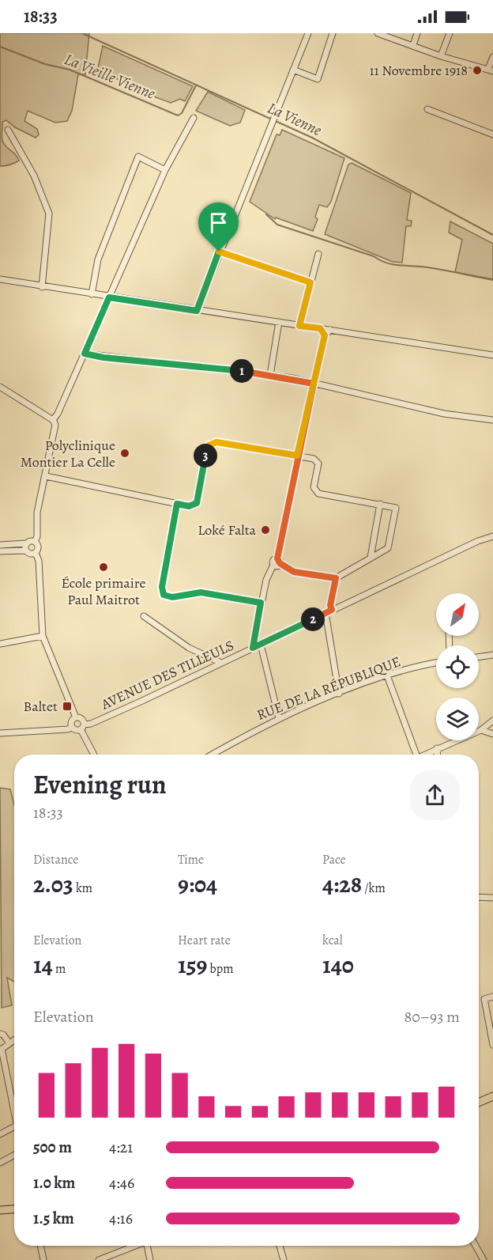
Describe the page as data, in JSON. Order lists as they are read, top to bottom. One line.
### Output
{"streets":{"street":["AVENUE DES TILLEULS","RUE DE LA RÉPUBLIQUE"]},"water":["La Vieille Vienne","La Vienne"],"places":{"other":["11 Novembre 1918","Polyclinique Montier La Celle","Loké Falta","École primaire Paul Maitrot"],"transit":["Baltet"]},"north":"top right","page":{"status":"18:33","pins":["1","3","2"],"heading":["Evening run","18:33"],"stats":[["Distance","2.03 km"],["Time","9:04"],["Pace","4:28 /km"],["Elevation","14 m"],["Heart rate","159 bpm"],["kcal","140"]],"chart":["Elevation","80–93 m"],"list":[{"name":"500 m","note":"4:21"},{"name":"1.0 km","note":"4:46"},{"name":"1.5 km","note":"4:16"}]}}
